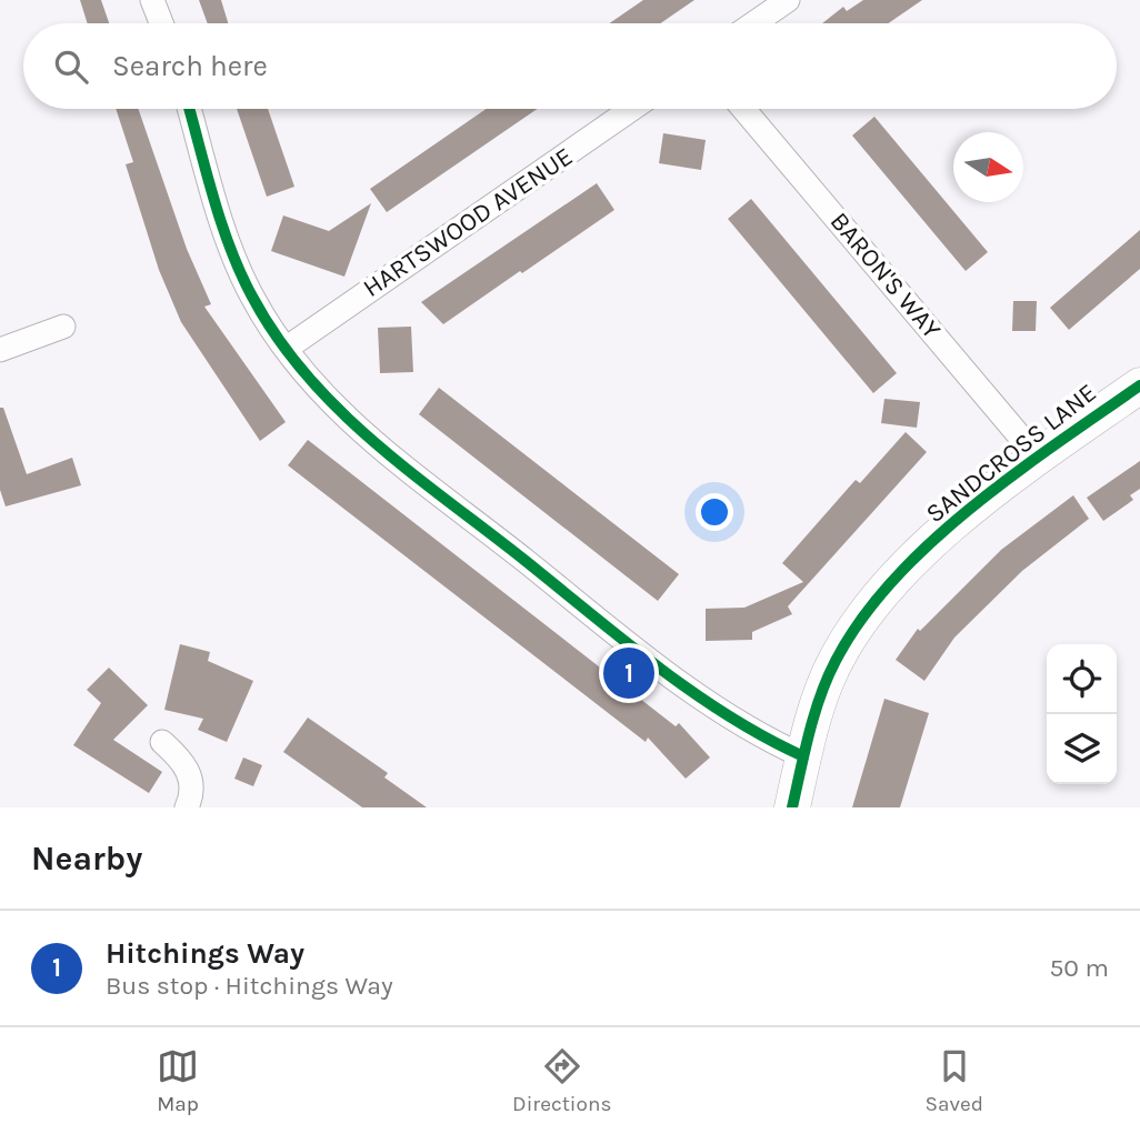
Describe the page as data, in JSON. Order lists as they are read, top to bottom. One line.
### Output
{"streets":{"street":["HARTSWOOD AVENUE","BARON'S WAY","SANDCROSS LANE"]},"crossings":[["BARON'S WAY","SANDCROSS LANE"]],"north":"right","page":{"search":"Search here","pins":"1","heading":"Nearby","list":[{"mark":"1","name":"Hitchings Way","note":"Bus stop · Hitchings Way","value":"50 m"}],"nav":["Map","Directions","Saved"]}}
